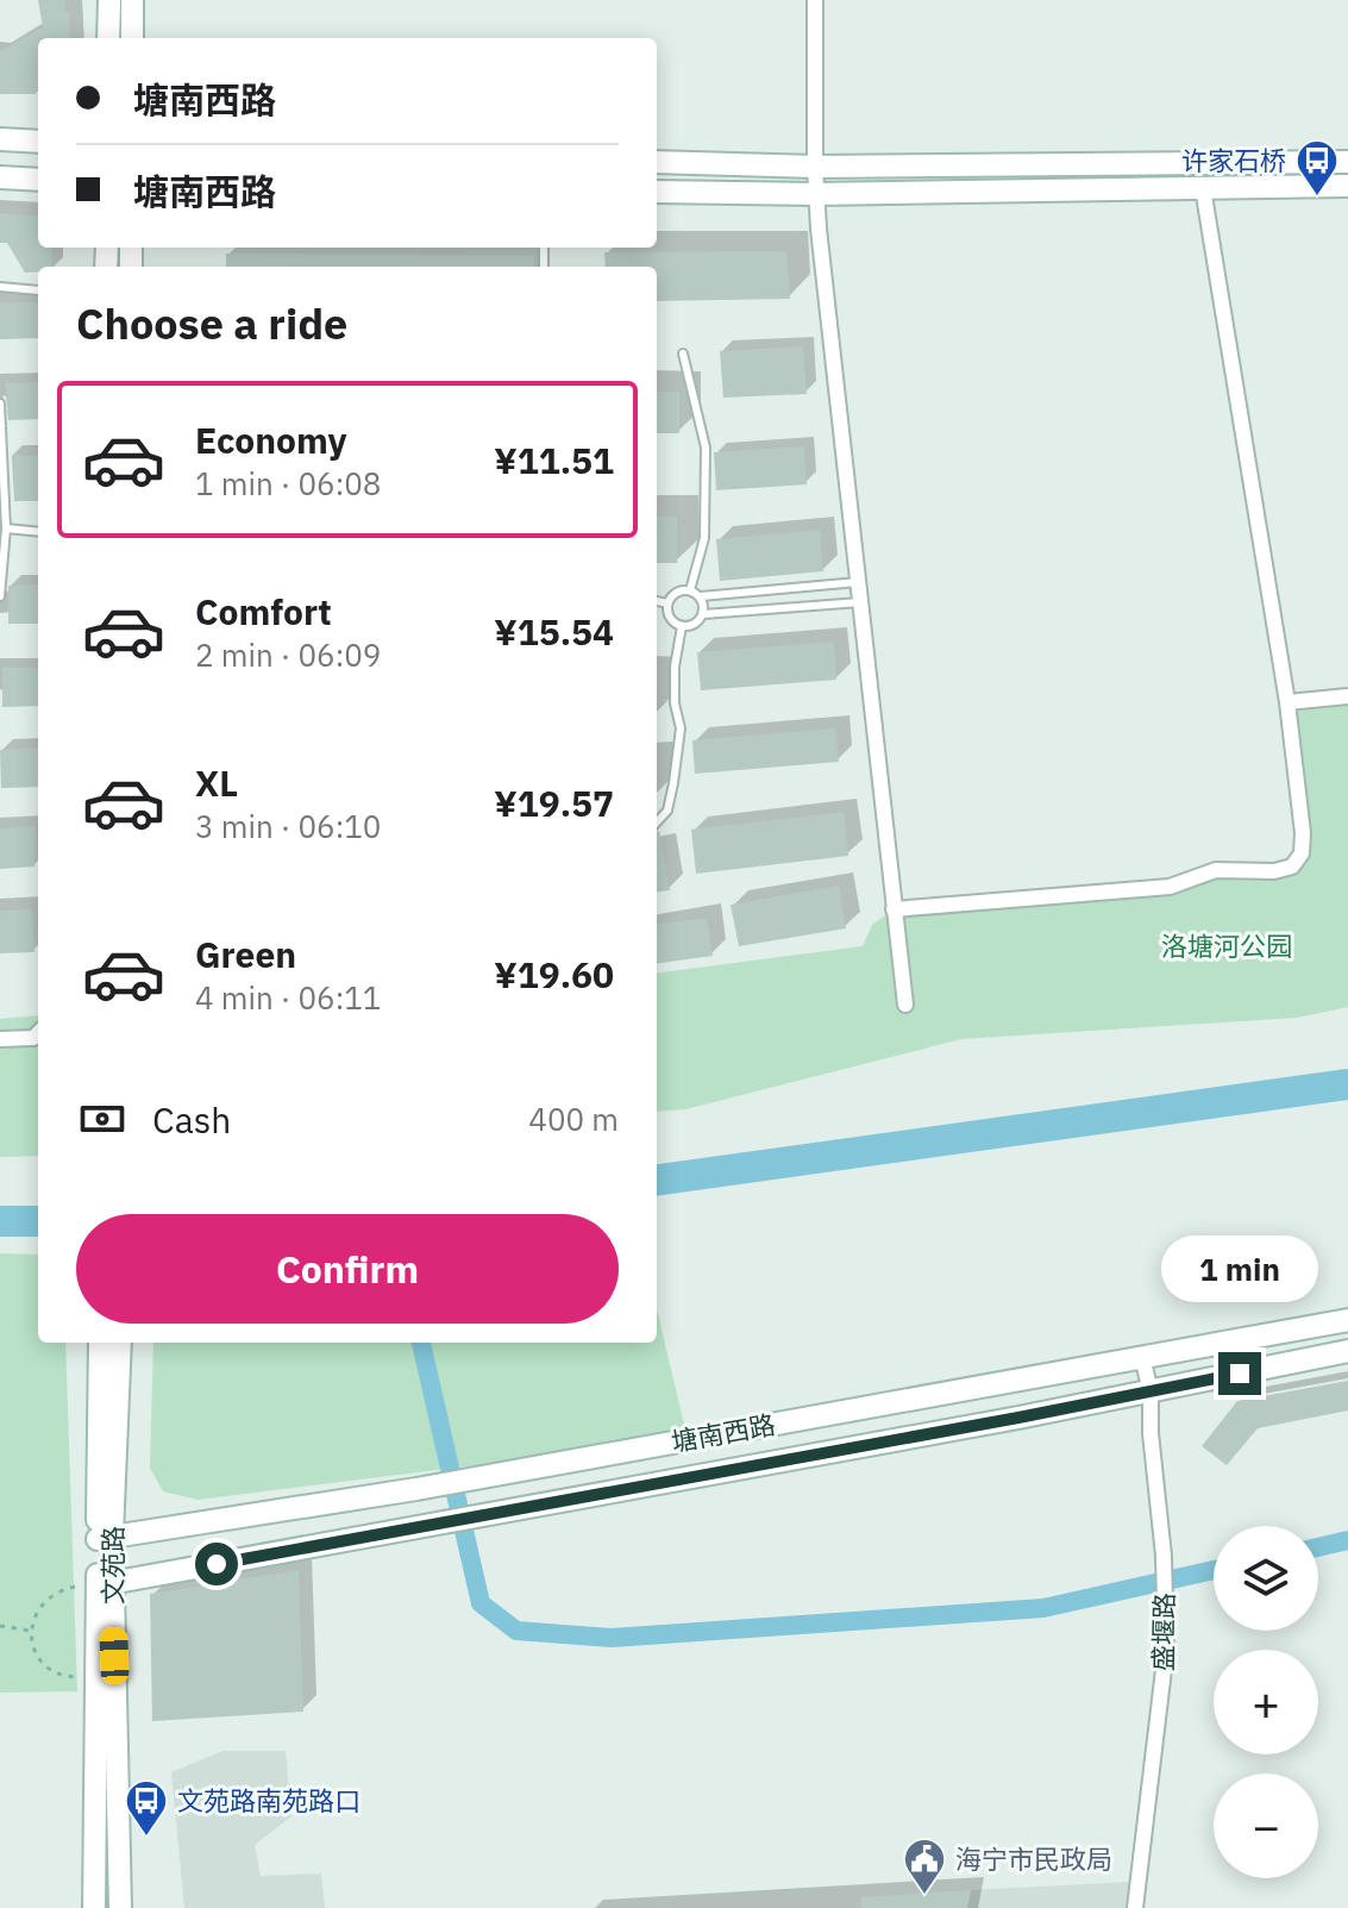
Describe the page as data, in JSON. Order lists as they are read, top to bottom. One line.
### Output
{"streets":{"main road":["塘南西路","文苑路"],"street":["盛堰路"]},"crossings":[["塘南西路","文苑路"],["塘南西路","盛堰路"]],"parks":["洛塘河公园"],"places":{"bus stop":["许家石桥","文苑路南苑路口"],"public building":["海宁市民政局"]},"page":{"banner":["塘南西路","塘南西路"],"heading":"Choose a ride","list":[{"name":"Economy","note":"1 min · 06:08","value":"¥11.51"},{"name":"Comfort","note":"2 min · 06:09","value":"¥15.54"},{"name":"XL","note":"3 min · 06:10","value":"¥19.57"},{"name":"Green","note":"4 min · 06:11","value":"¥19.60"}],"pay":["Cash","400 m"],"buttons":"Confirm","bubble":"1 min","map_buttons":["+","−"]}}
